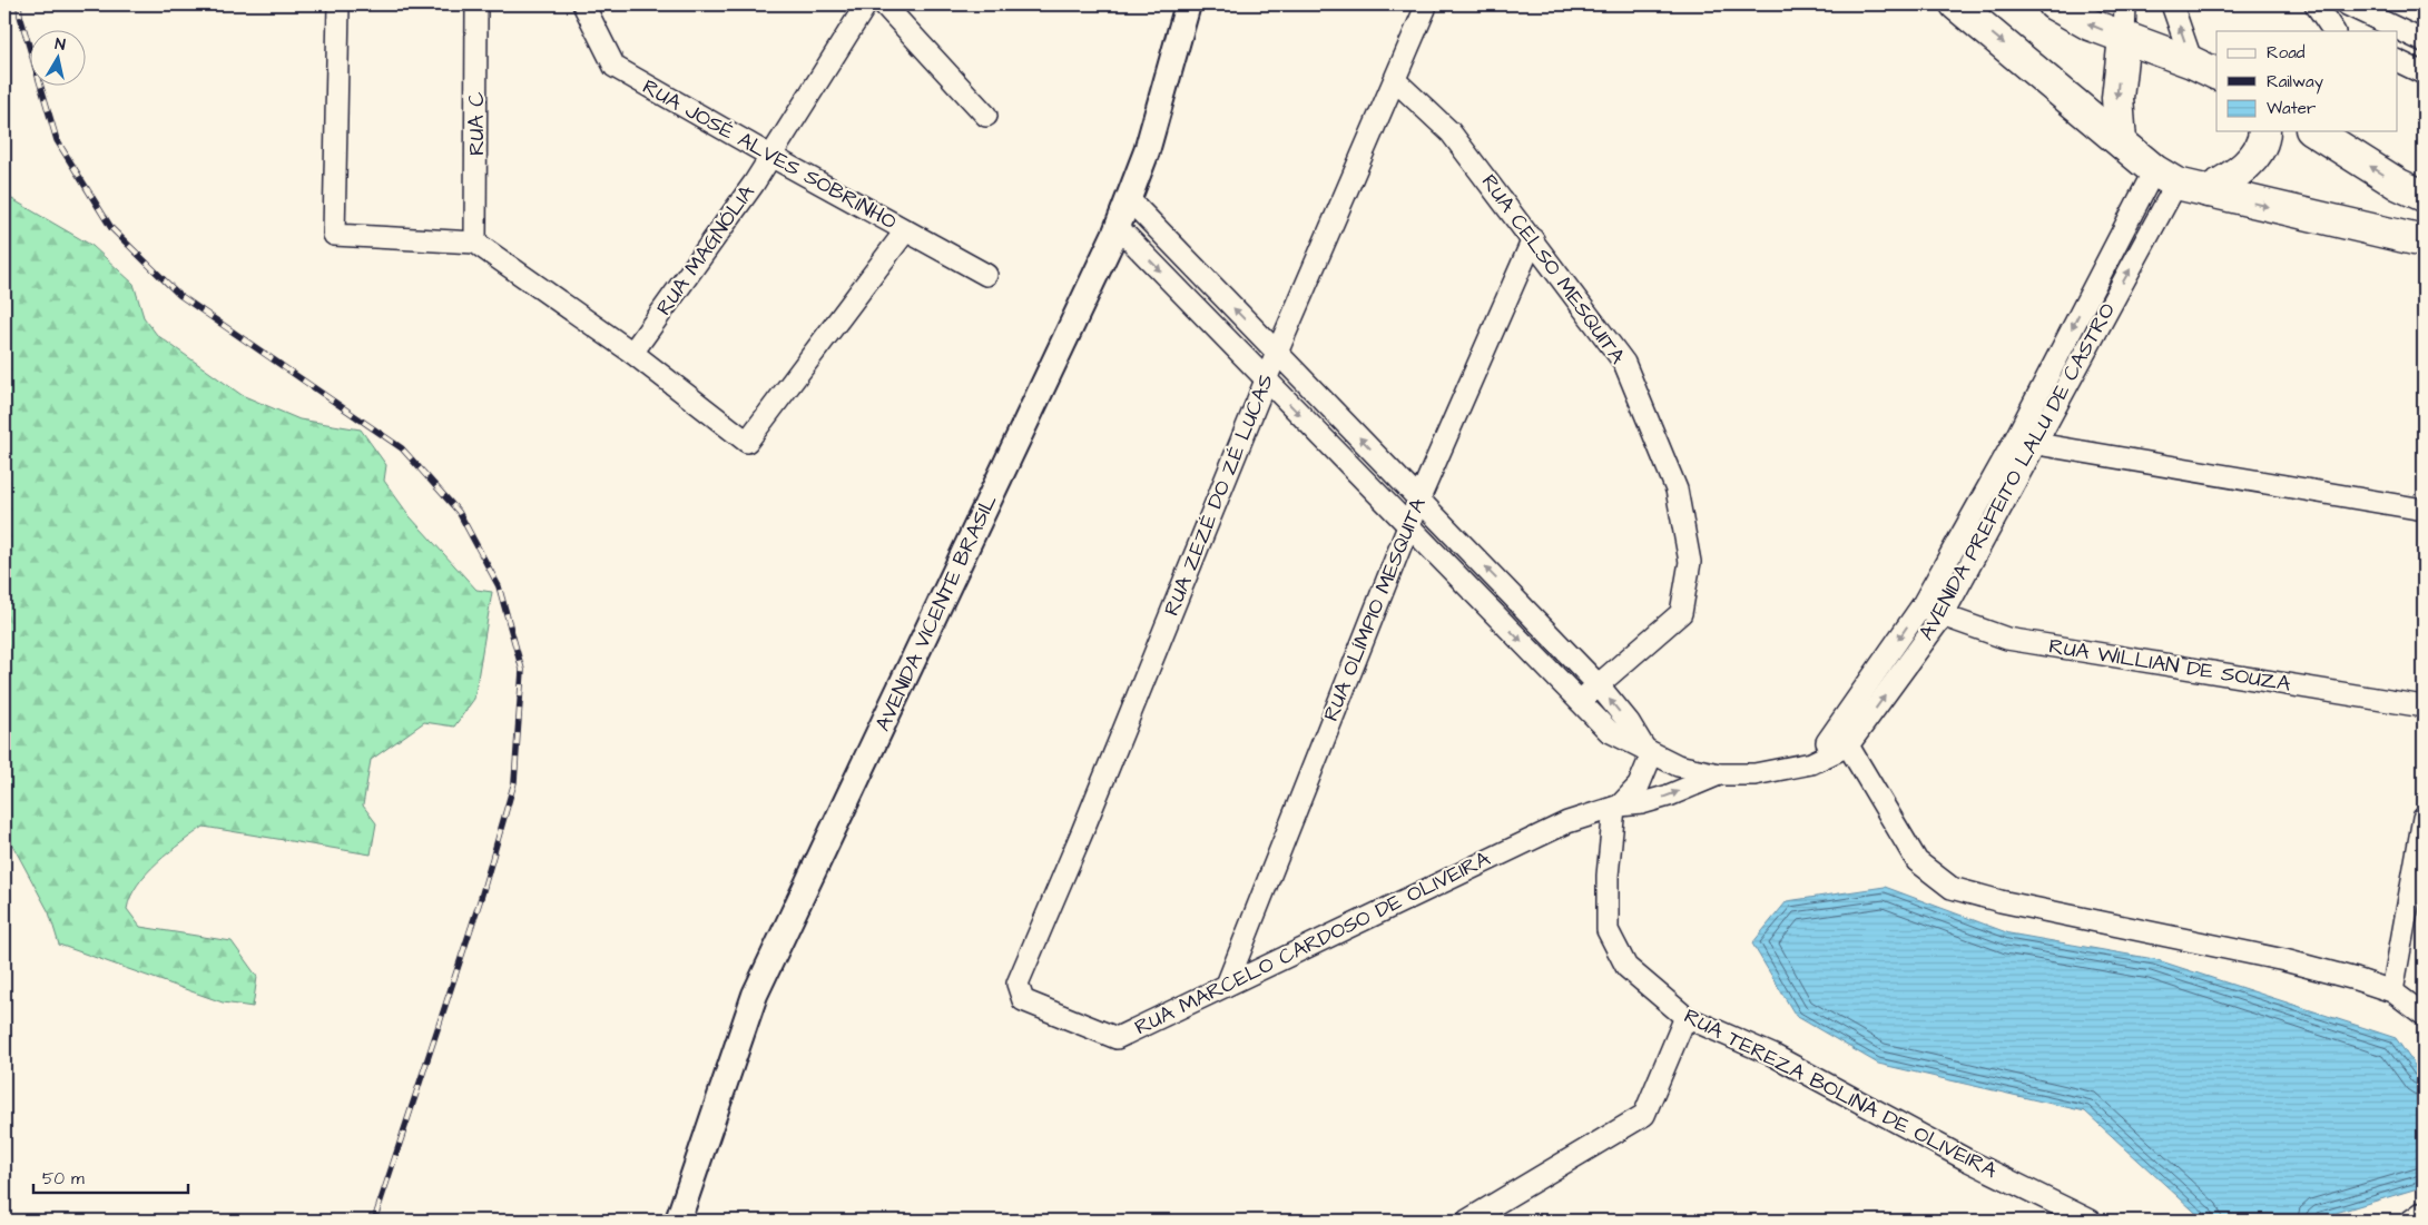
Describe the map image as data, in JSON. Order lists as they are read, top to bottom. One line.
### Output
{"streets":{"street":["RUA C","RUA JOSÉ ALVES SOBRINHO","RUA MAGNÓLIA","RUA CELSO MESQUITA","AVENIDA PREFEITO LALU DE CASTRO","RUA ZEZÉ DO ZÉ LUCAS","RUA OLÍMPIO MESQUITA","AVENIDA VICENTE BRASIL","RUA WILLIAN DE SOUZA","RUA MARCELO CARDOSO DE OLIVEIRA","RUA TEREZA BOLINA DE OLIVEIRA"]},"crossings":[["RUA JOSÉ ALVES SOBRINHO","RUA MAGNÓLIA"],["RUA CELSO MESQUITA","AVENIDA PREFEITO LALU DE CASTRO"],["RUA CELSO MESQUITA","RUA ZEZÉ DO ZÉ LUCAS"],["RUA CELSO MESQUITA","RUA OLÍMPIO MESQUITA"],["AVENIDA PREFEITO LALU DE CASTRO","RUA ZEZÉ DO ZÉ LUCAS"],["AVENIDA PREFEITO LALU DE CASTRO","RUA OLÍMPIO MESQUITA"],["AVENIDA PREFEITO LALU DE CASTRO","AVENIDA VICENTE BRASIL"],["AVENIDA PREFEITO LALU DE CASTRO","RUA WILLIAN DE SOUZA"],["RUA ZEZÉ DO ZÉ LUCAS","RUA MARCELO CARDOSO DE OLIVEIRA"],["RUA OLÍMPIO MESQUITA","RUA MARCELO CARDOSO DE OLIVEIRA"],["RUA MARCELO CARDOSO DE OLIVEIRA","RUA TEREZA BOLINA DE OLIVEIRA"]],"legend":["Road","Railway","Water"],"scale_bar":"50 m","north":"top"}
